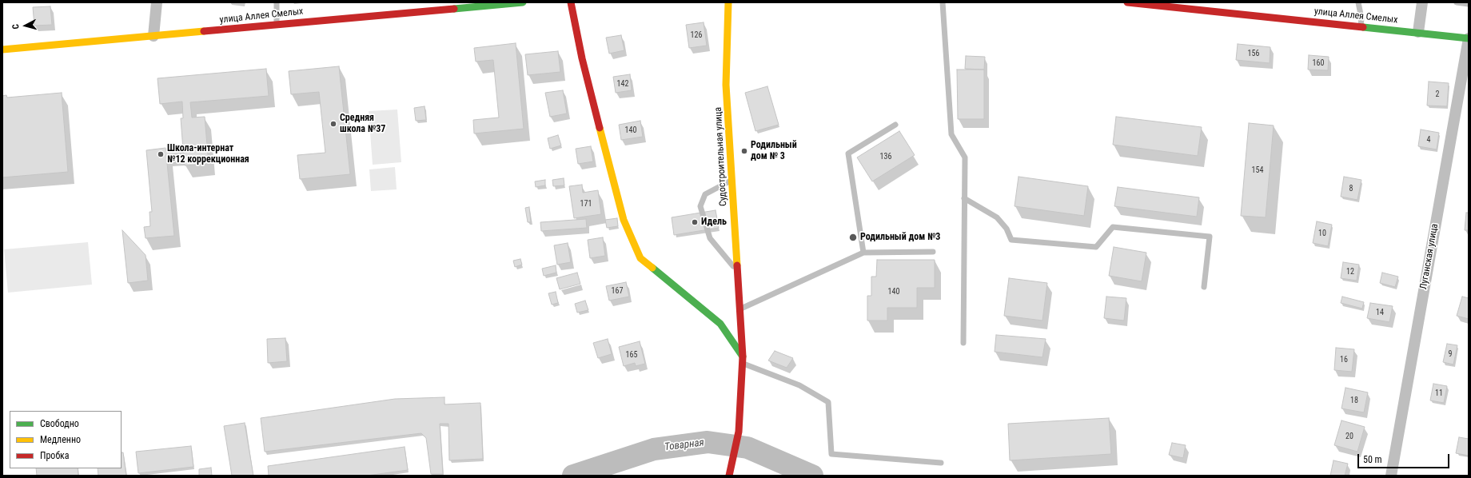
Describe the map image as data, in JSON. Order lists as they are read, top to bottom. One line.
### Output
{"streets":{"main road":["улица Аллея Смелых","Судостроительная улица"],"street":["Луганская улица"]},"crossings":[["улица Аллея Смелых","Луганская улица"]],"water":["Товарная"],"places":["Средняя школа №37","Родильный дом № 3","Школа-интернат №12 коррекционная","Идель","Родильный дом №3"],"house_numbers":["126","156","160","142","2","140","4","136","154","8","171","10","12","167","140","14","9","165","16","11","18","20"],"legend":["Свободно","Медленно","Пробка"],"scale_bar":"50 m","north":"left"}
